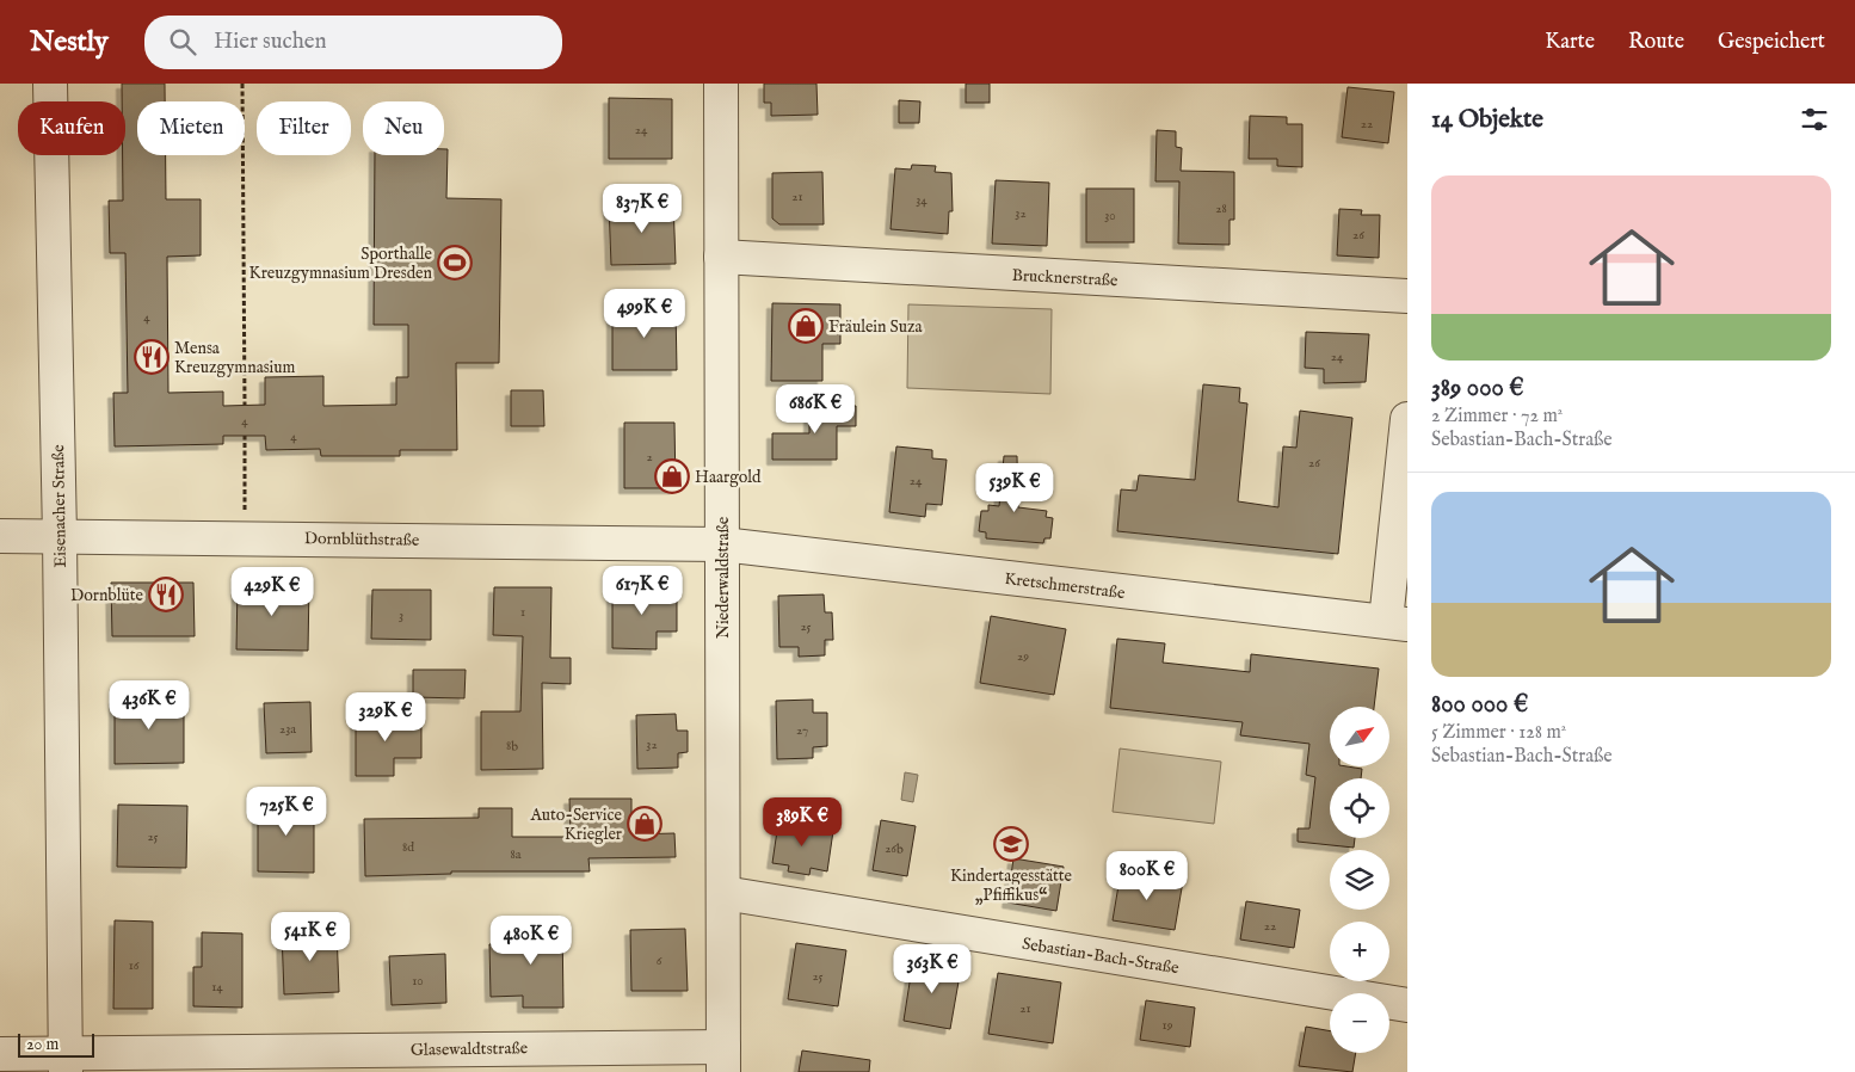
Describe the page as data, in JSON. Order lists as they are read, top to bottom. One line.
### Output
{"streets":{"street":["Brucknerstraße","Eisenacher Straße","Dornblüthstraße","Niederwaldstraße","Kretschmerstraße","Sebastian-Bach-Straße","Glasewaldtstraße"]},"crossings":[["Brucknerstraße","Niederwaldstraße"],["Eisenacher Straße","Dornblüthstraße"],["Eisenacher Straße","Glasewaldtstraße"],["Dornblüthstraße","Niederwaldstraße"],["Dornblüthstraße","Kretschmerstraße"],["Niederwaldstraße","Kretschmerstraße"],["Niederwaldstraße","Sebastian-Bach-Straße"],["Niederwaldstraße","Glasewaldtstraße"]],"places":{"sports":["Sporthalle Kreuzgymnasium Dresden"],"shop":["Fräulein Suza","Haargold","Auto-Service Kriegler"],"restaurant":["Mensa Kreuzgymnasium","Dornblüte"],"school or university":["Kindertagesstätte „Pfiffikus“"]},"house_numbers":["22","24","21","34","28","32","30","26","4","24","4","4","2","26","24","1","3","25","29","23a","27","32","8b","25","8d","26b","8a","22","6","16","25","10","14","21","19"],"scale_bar":"20 m","north":"top right","page":{"header":"Nestly","search":"Hier suchen","nav":["Karte","Route","Gespeichert"],"heading":"14 Objekte","chip":["Kaufen","Mieten","Filter","Neu"],"list":[{"name":"389 000 €","note":"2 Zimmer · 72 m² · Sebastian-Bach-Straße"},{"name":"800 000 €","note":"5 Zimmer · 128 m² · Sebastian-Bach-Straße"}],"price":["837K €","499K €","686K €","539K €","617K €","429K €","436K €","329K €","725K €","389K €","800K €","541K €","480K €","363K €"],"map_buttons":["+","−"],"scale":"20 m"}}
